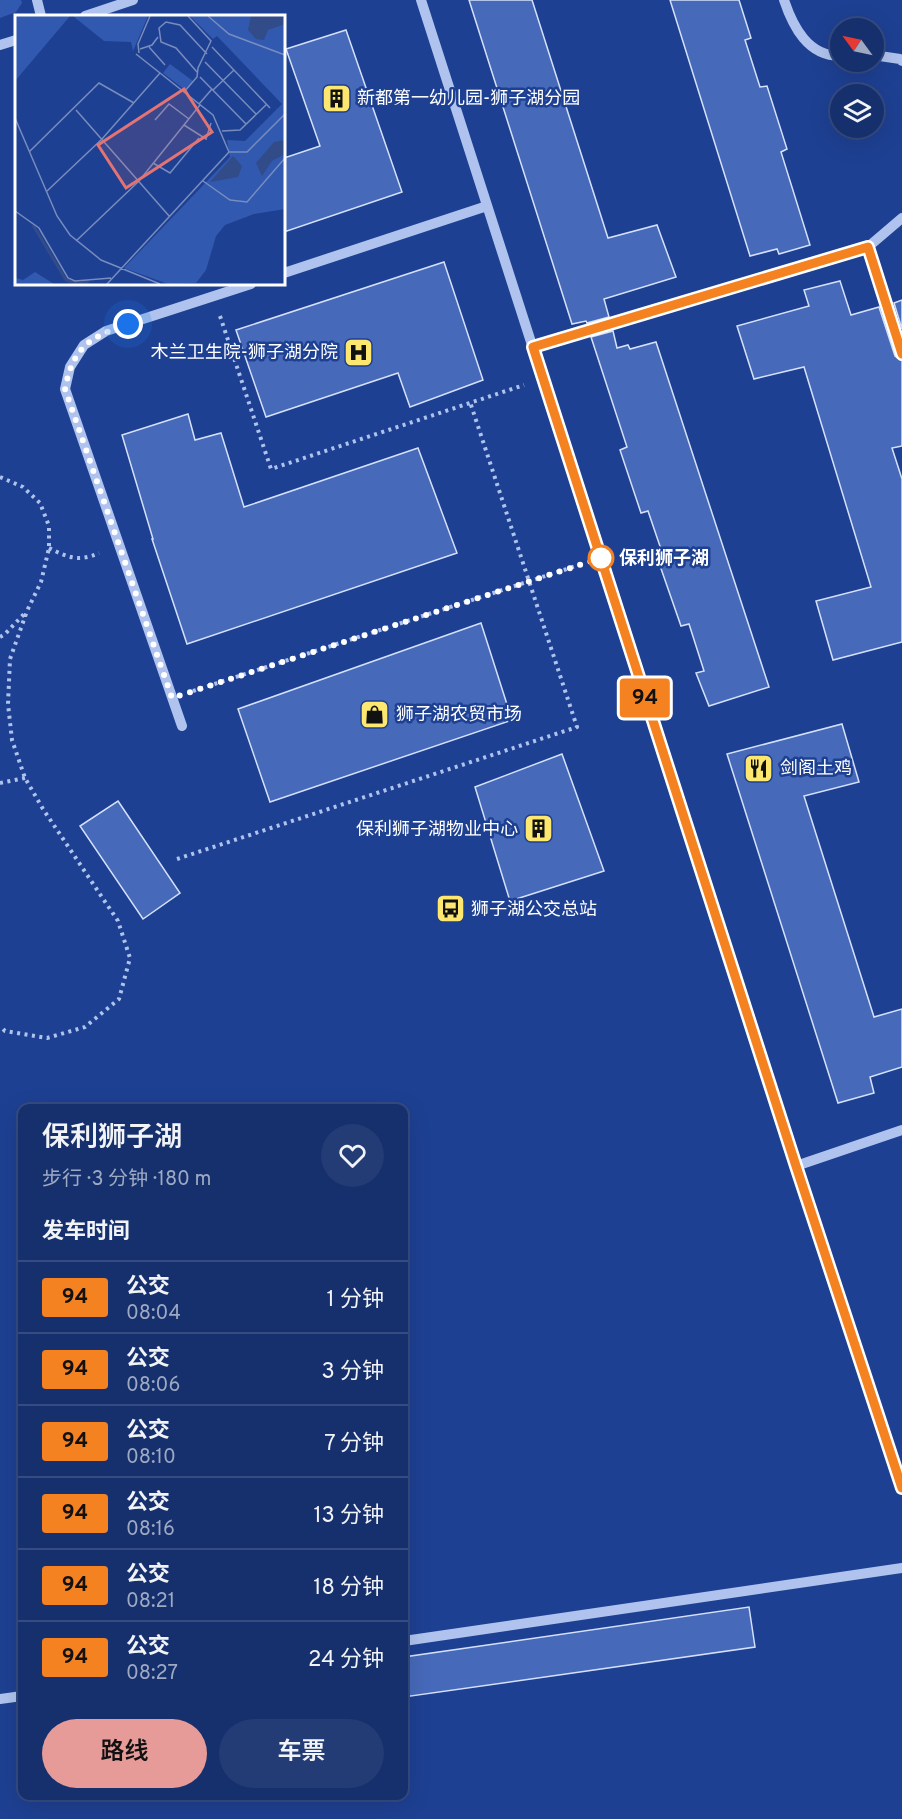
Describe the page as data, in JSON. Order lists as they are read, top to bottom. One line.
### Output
{"places":{"building":["新都第一幼儿园-狮子湖分园","保利·狮子湖物业中心"],"hospital":["木兰卫生院-狮子湖分院"],"other":["保利狮子湖"],"shop":["狮子湖农贸市场"],"restaurant":["剑阁土鸡"],"bus stop":["狮子湖公交总站"]},"lines":["bus line 94"],"north":"top left","page":{"on_map":"94","heading":[["保利狮子湖","步行 · 3 分钟 · 180 m"],"发车时间"],"list":[{"mark":"94","name":"公交","note":"08:04","value":"1 分钟"},{"mark":"94","name":"公交","note":"08:06","value":"3 分钟"},{"mark":"94","name":"公交","note":"08:10","value":"7 分钟"},{"mark":"94","name":"公交","note":"08:16","value":"13 分钟"},{"mark":"94","name":"公交","note":"08:21","value":"18 分钟"},{"mark":"94","name":"公交","note":"08:27","value":"24 分钟"}],"buttons":["路线","车票"]}}
